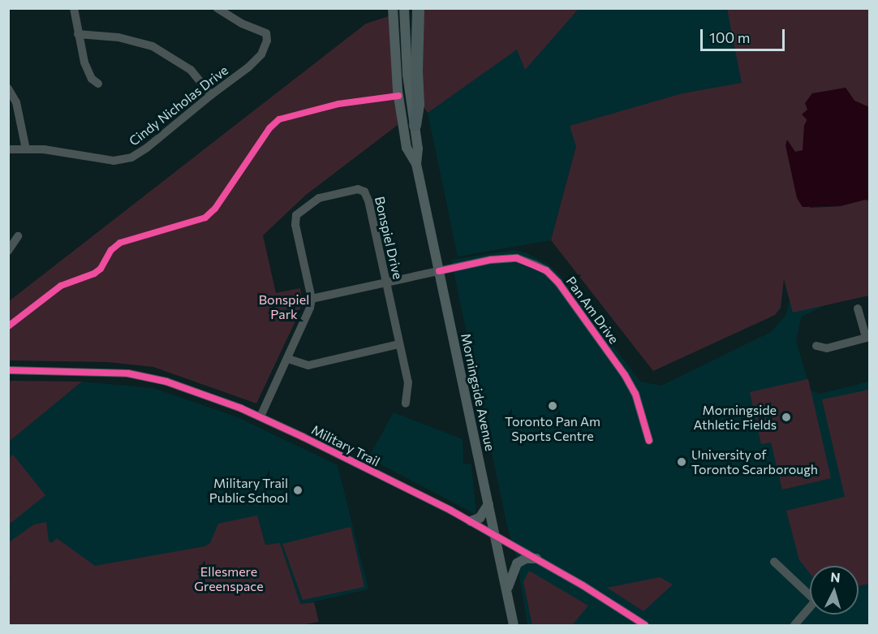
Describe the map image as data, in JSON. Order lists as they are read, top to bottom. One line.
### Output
{"streets":{"main road":["Morningside Avenue"],"street":["Cindy Nicholas Drive","Bonspiel Drive","Pan Am Drive","Military Trail"]},"crossings":[["Bonspiel Drive","Pan Am Drive"],["Bonspiel Drive","Military Trail"],["Pan Am Drive","Morningside Avenue"],["Morningside Avenue","Military Trail"]],"parks":["Bonspiel Park","Ellesmere Greenspace"],"places":["Toronto Pan Am Sports Centre","Morningside Athletic Fields","University of Toronto Scarborough","Military Trail Public School"],"scale_bar":"100 m","north":"top"}
